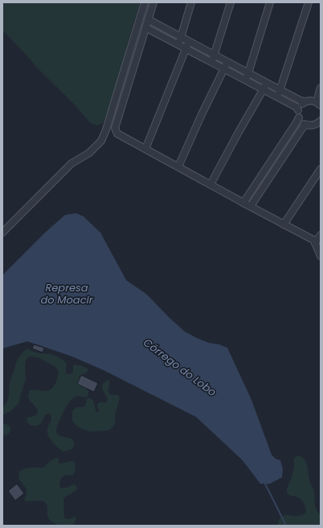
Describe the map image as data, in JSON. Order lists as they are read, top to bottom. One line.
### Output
{"water":["Represa do Moacir","Córrego do Lobo"]}
